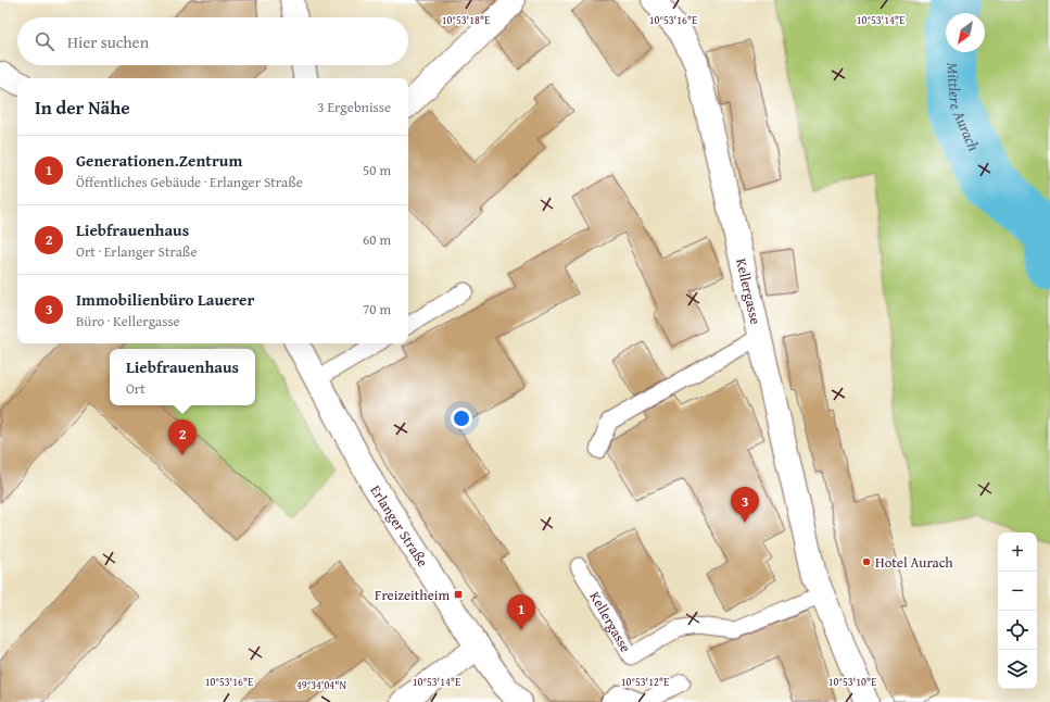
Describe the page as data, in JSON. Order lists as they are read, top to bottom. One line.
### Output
{"streets":{"street":["Kellergasse","Erlanger Straße"]},"water":["Mittlere Aurach"],"places":{"other":["Hotel Aurach"],"transit":["Freizeitheim"]},"north":"bottom left","page":{"search":"Hier suchen","heading":["In der Nähe","3 Ergebnisse"],"list":[{"mark":"1","name":"Generationen.Zentrum","note":"Öffentliches Gebäude · Erlanger Straße","value":"50 m"},{"mark":"2","name":"Liebfrauenhaus","note":"Ort · Erlanger Straße","value":"60 m"},{"mark":"3","name":"Immobilienbüro Lauerer","note":"Büro · Kellergasse","value":"70 m"}],"popup":["Liebfrauenhaus","Ort"],"pins":["2","3","1"],"map_buttons":["+","−"]},"coordinates":["10°53'18\"E","10°53'16\"E","10°53'14\"E","10°53'12\"E","10°53'10\"E","49°34'04\"N"]}
